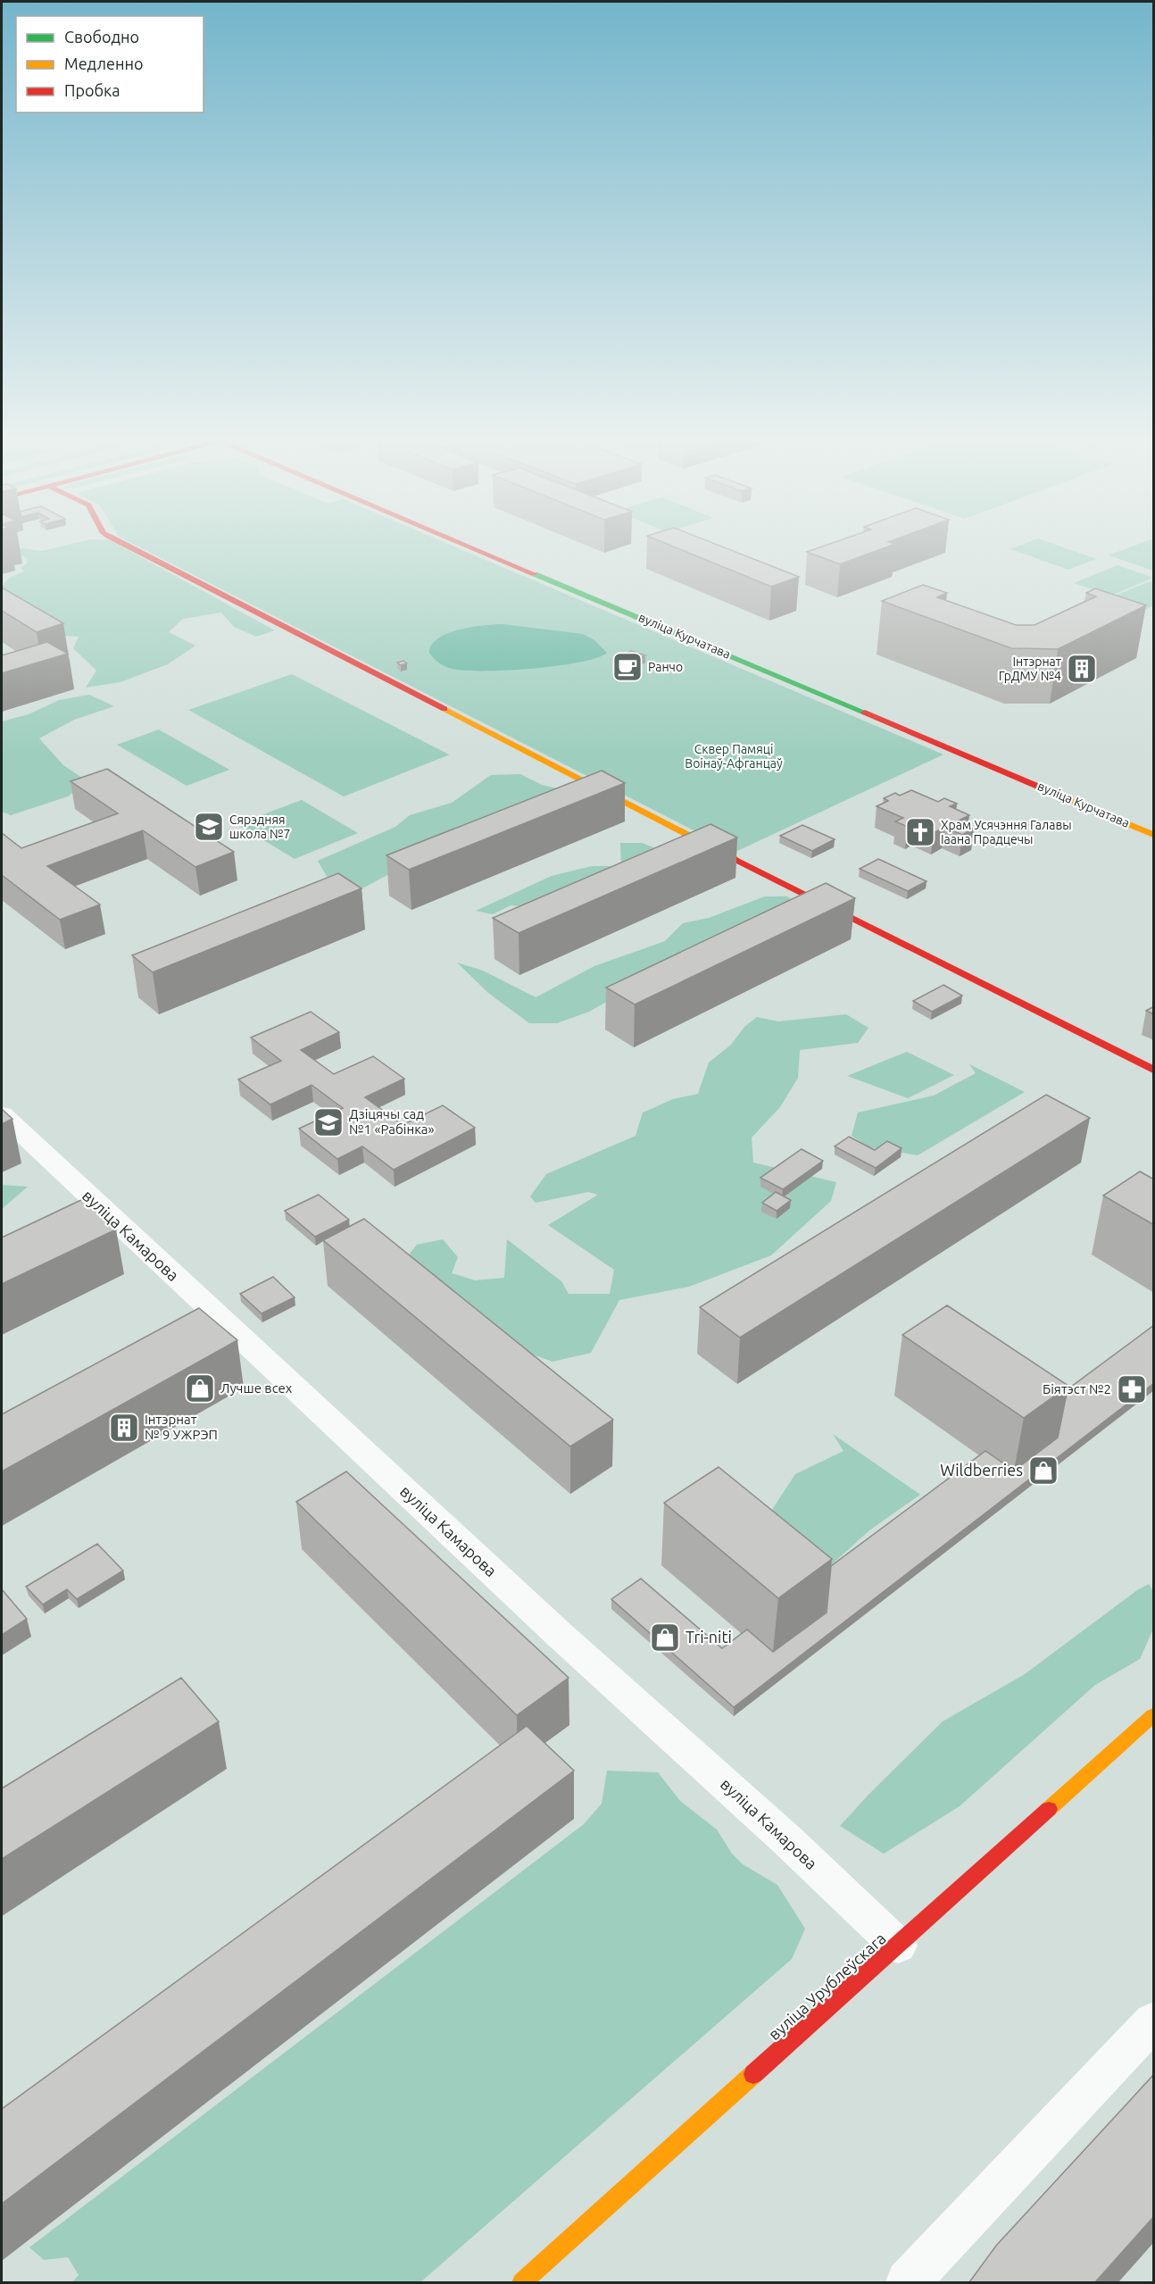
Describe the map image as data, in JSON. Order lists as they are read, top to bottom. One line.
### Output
{"streets":{"street":["вуліца Курчатава","вуліца Камарова","вуліца Урублеўскага"]},"crossings":[["вуліца Камарова","вуліца Урублеўскага"]],"parks":["Сквер Памяці Воінаў-Афганцаў"],"places":{"cafe":["Ранчо"],"building":["Інтэрнат ГрДМУ №4","Інтэрнат № 9 УЖРЭП"],"school or university":["Сярэдняя школа №7","Дзіцячы сад №1 «Рабінка»"],"church":["Храм Усячэння Галавы Іаана Прадцечы"],"shop":["Лучше всех","Wildberries","Tri-niti"],"pharmacy":["Біятэст №2"]},"legend":["Свободно","Медленно","Пробка"]}
